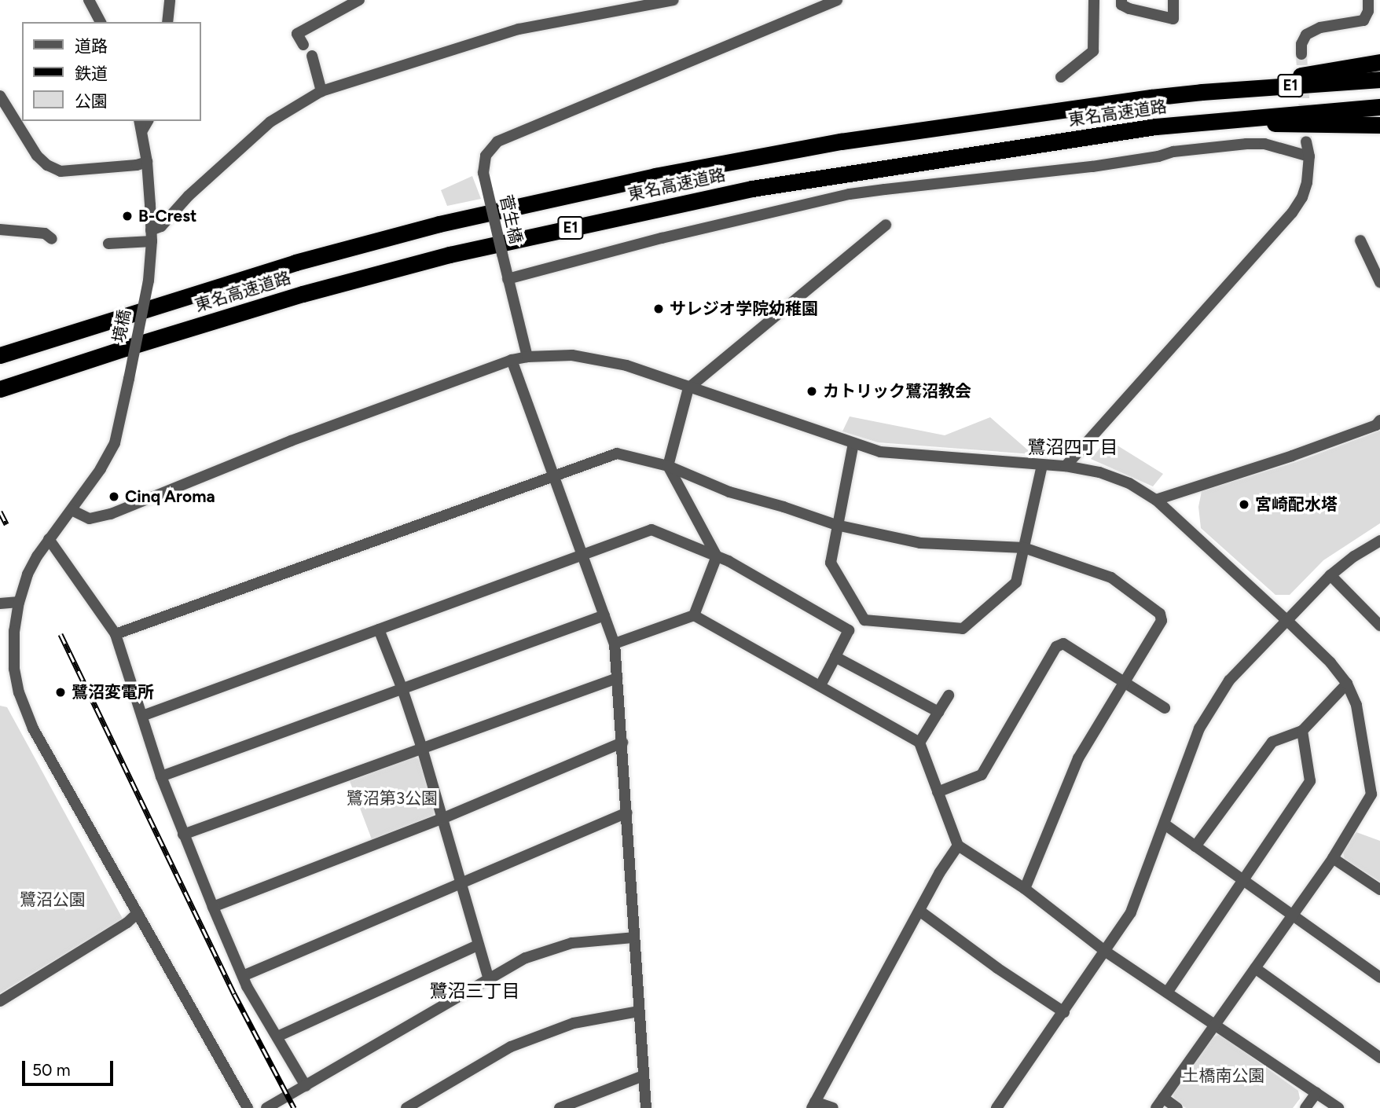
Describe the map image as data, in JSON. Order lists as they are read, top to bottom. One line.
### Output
{"streets":{"highway":["E1","東名高速道路"],"street":["菅生橋","境橋"]},"districts":["鷺沼四丁目","鷺沼三丁目"],"parks":["鷺沼第3公園","鷺沼公園","土橋南公園"],"places":["B-Crest","サレジオ学院幼稚園","カトリック鷺沼教会","Cinq Aroma","宮崎配水塔","鷺沼変電所"],"legend":["道路","鉄道","公園"],"scale_bar":"50 m"}
